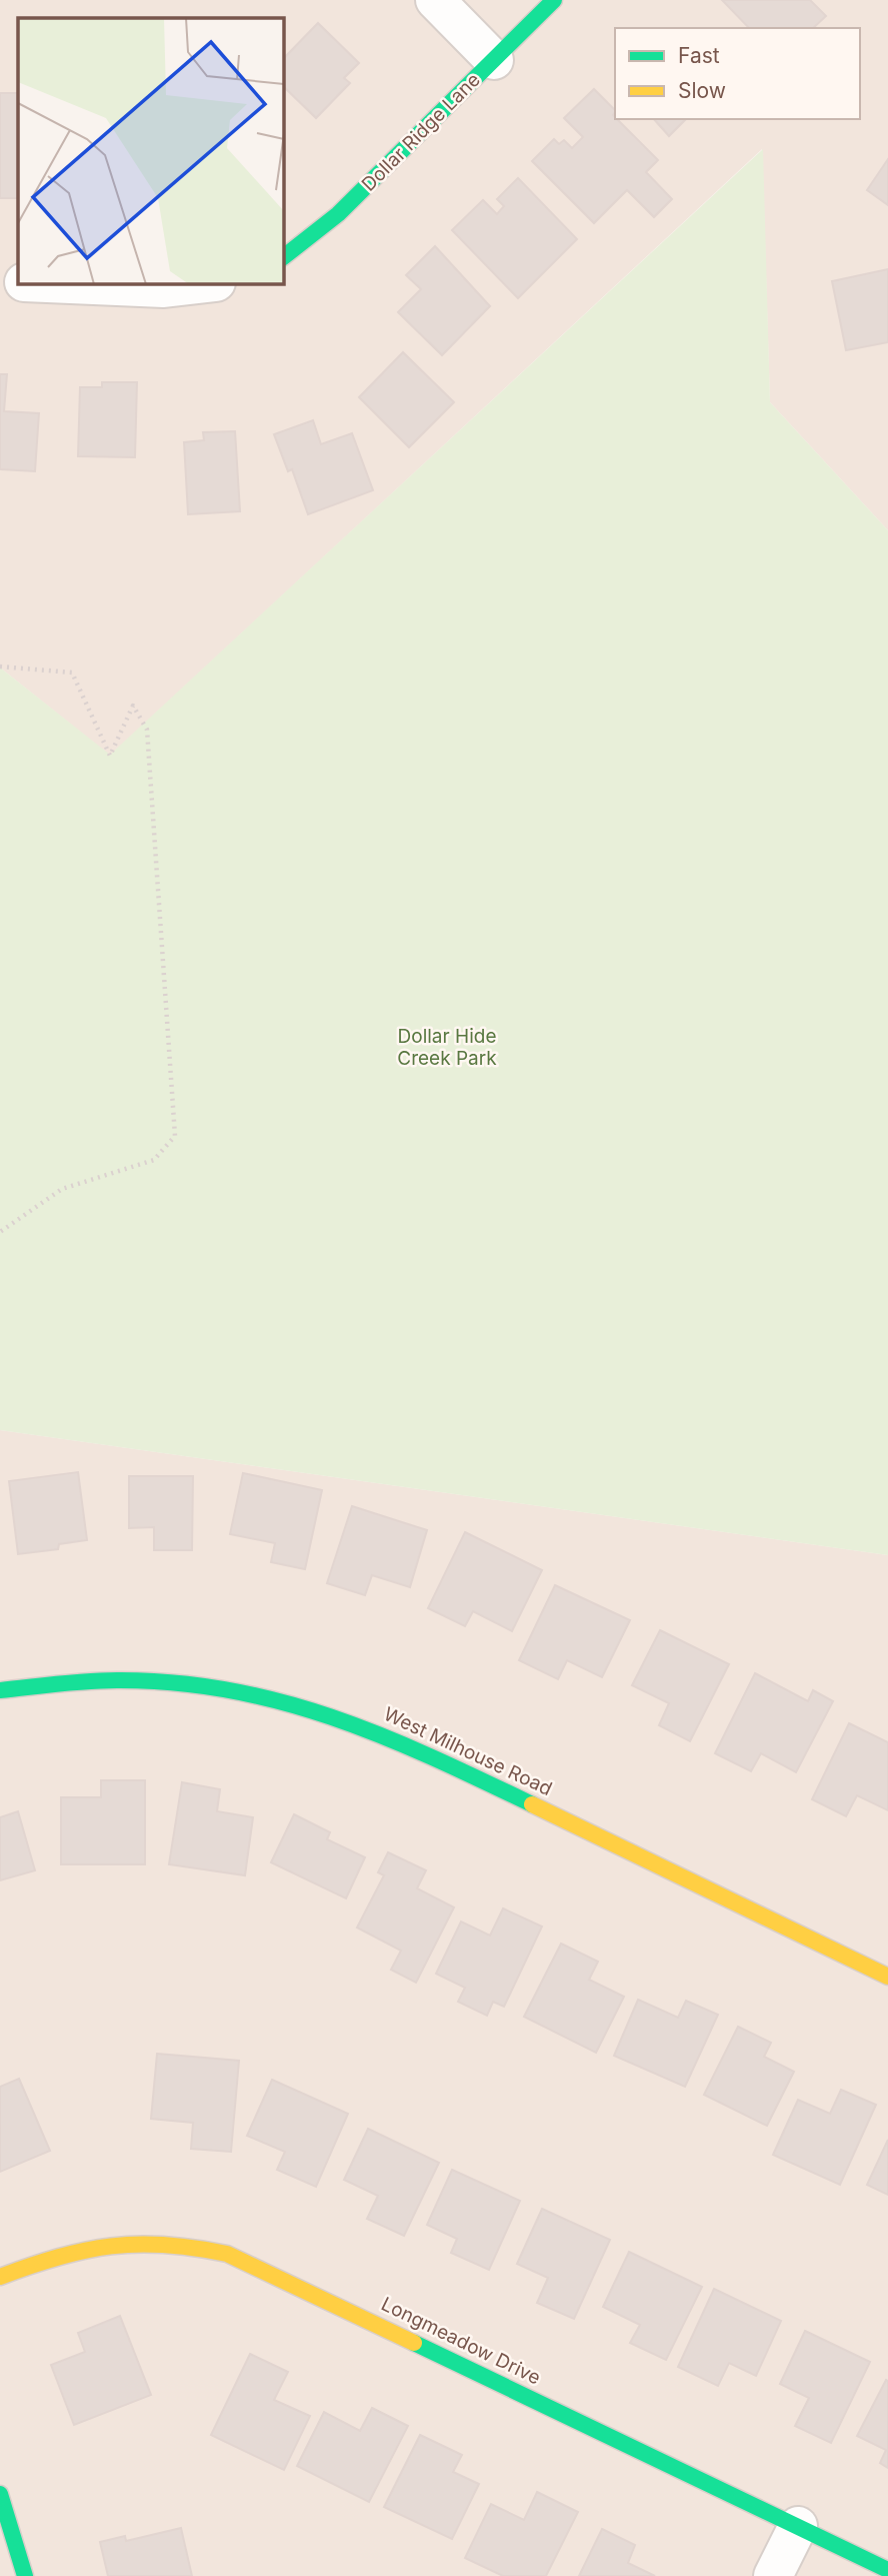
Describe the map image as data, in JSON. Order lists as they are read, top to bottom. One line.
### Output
{"streets":{"street":["Dollar Ridge Lane","West Milhouse Road","Longmeadow Drive"]},"parks":["Dollar Hide Creek Park"],"legend":["Fast","Slow"]}
